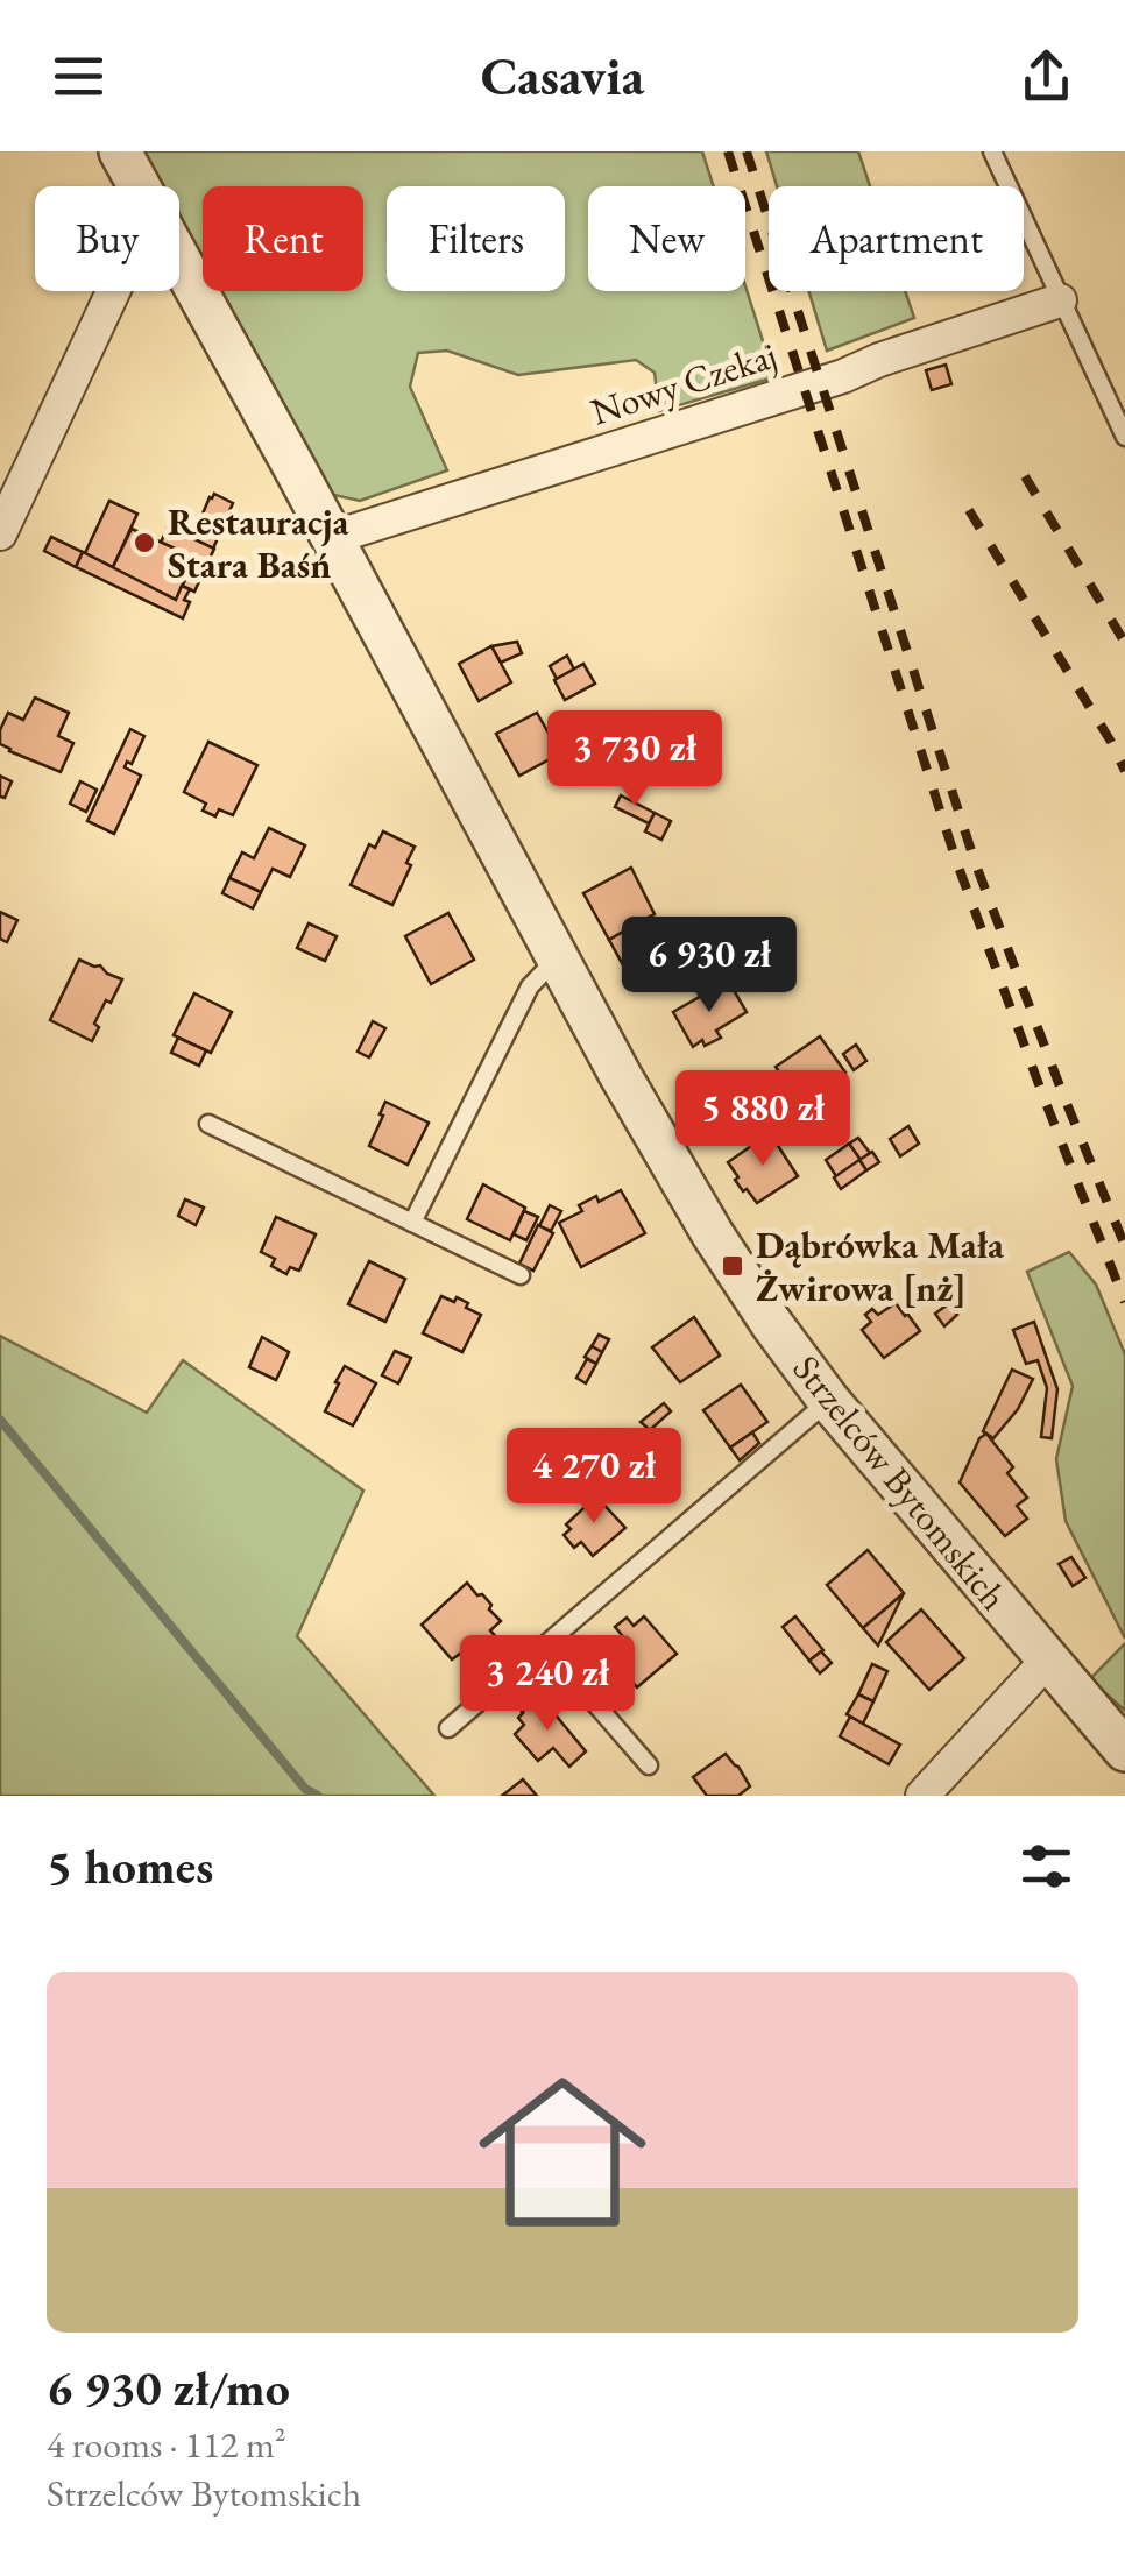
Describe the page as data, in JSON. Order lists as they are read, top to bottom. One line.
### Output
{"streets":{"street":["Nowy Czekaj","Strzelców Bytomskich"]},"crossings":[["Nowy Czekaj","Strzelców Bytomskich"]],"places":{"other":["Restauracja Stara Baśń"],"transit":["Dąbrówka Mała Żwirowa [nż]"]},"page":{"header":"Casavia","chip":["Buy","Rent","Filters","New","Apartment"],"price":["3 730 zł","6 930 zł","5 880 zł","4 270 zł","3 240 zł"],"heading":"5 homes","list":[{"name":"6 930 zł/mo","note":"4 rooms · 112 m² · Strzelców Bytomskich"}]}}
